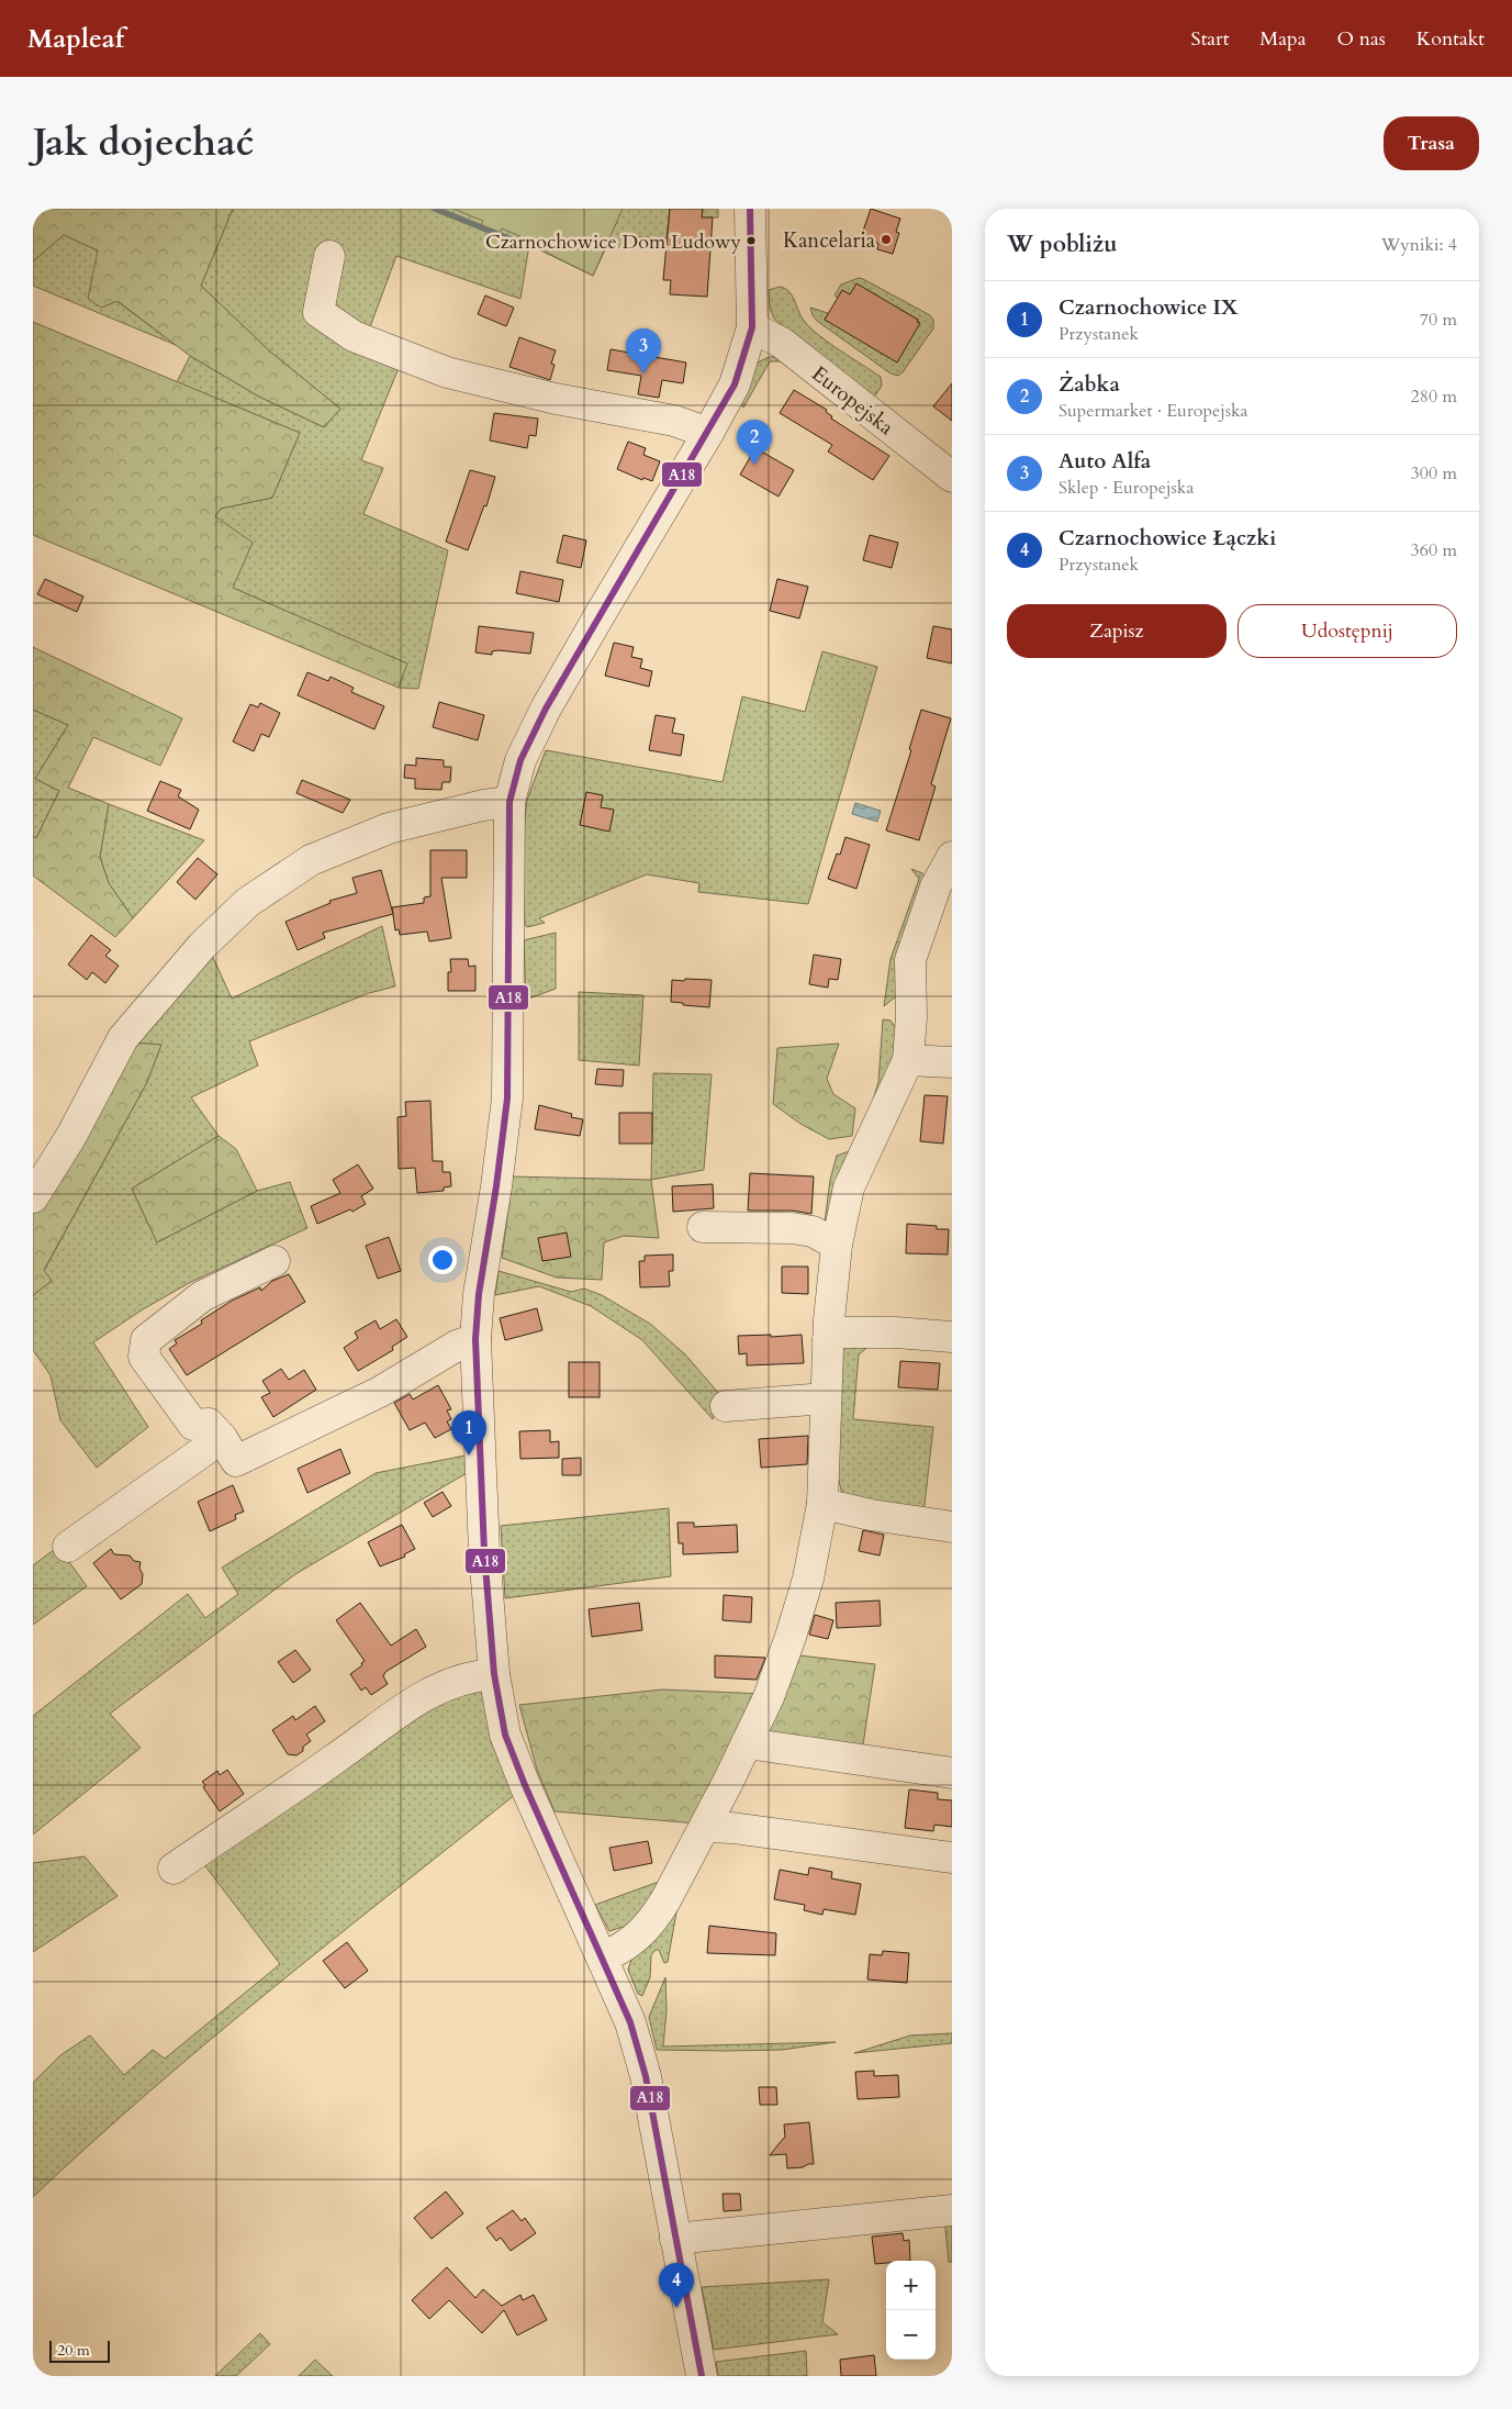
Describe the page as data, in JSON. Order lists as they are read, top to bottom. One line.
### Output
{"streets":{"street":["Europejska"]},"places":["Kancelaria","Czarnochowice Dom Ludowy"],"lines":["transit line A18"],"scale_bar":"20 m","page":{"header":"Mapleaf","nav":["Start","Mapa","O nas","Kontakt"],"title":"Jak dojechać","buttons":["Trasa",["Zapisz","Udostępnij"]],"heading":["W pobliżu","Wyniki: 4"],"list":[{"mark":"1","name":"Czarnochowice IX","note":"Przystanek","value":"70 m"},{"mark":"2","name":"Żabka","note":"Supermarket · Europejska","value":"280 m"},{"mark":"3","name":"Auto Alfa","note":"Sklep · Europejska","value":"300 m"},{"mark":"4","name":"Czarnochowice Łączki","note":"Przystanek","value":"360 m"}],"pins":["3","2","1","4"],"map_buttons":["+","−"],"scale":"20 m"}}
